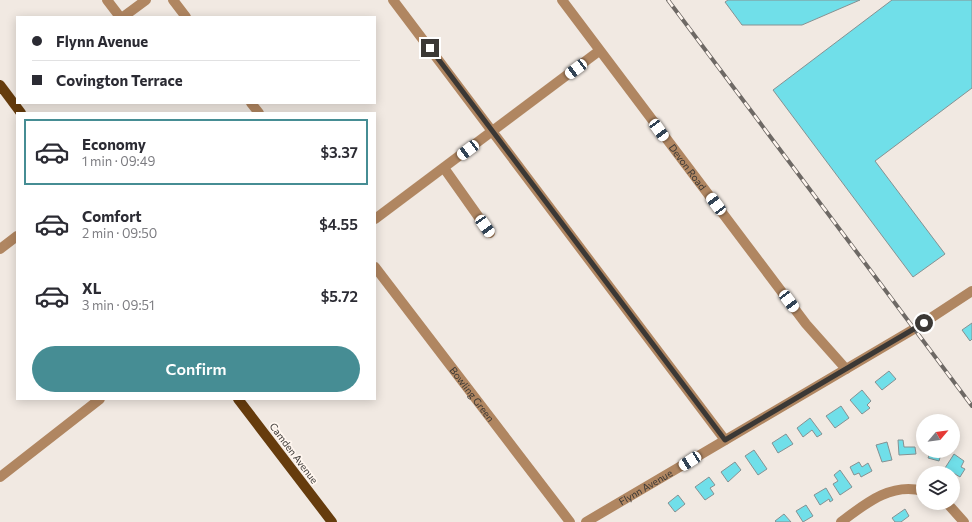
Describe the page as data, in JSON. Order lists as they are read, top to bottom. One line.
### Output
{"streets":{"main road":["Camden Avenue"],"street":["Devon Road","Bowling Green","Flynn Avenue"]},"crossings":[["Devon Road","Flynn Avenue"]],"north":"top right","page":{"banner":["Flynn Avenue","Covington Terrace"],"list":[{"name":"Economy","note":"1 min · 09:49","value":"$3.37"},{"name":"Comfort","note":"2 min · 09:50","value":"$4.55"},{"name":"XL","note":"3 min · 09:51","value":"$5.72"}],"buttons":"Confirm"}}
